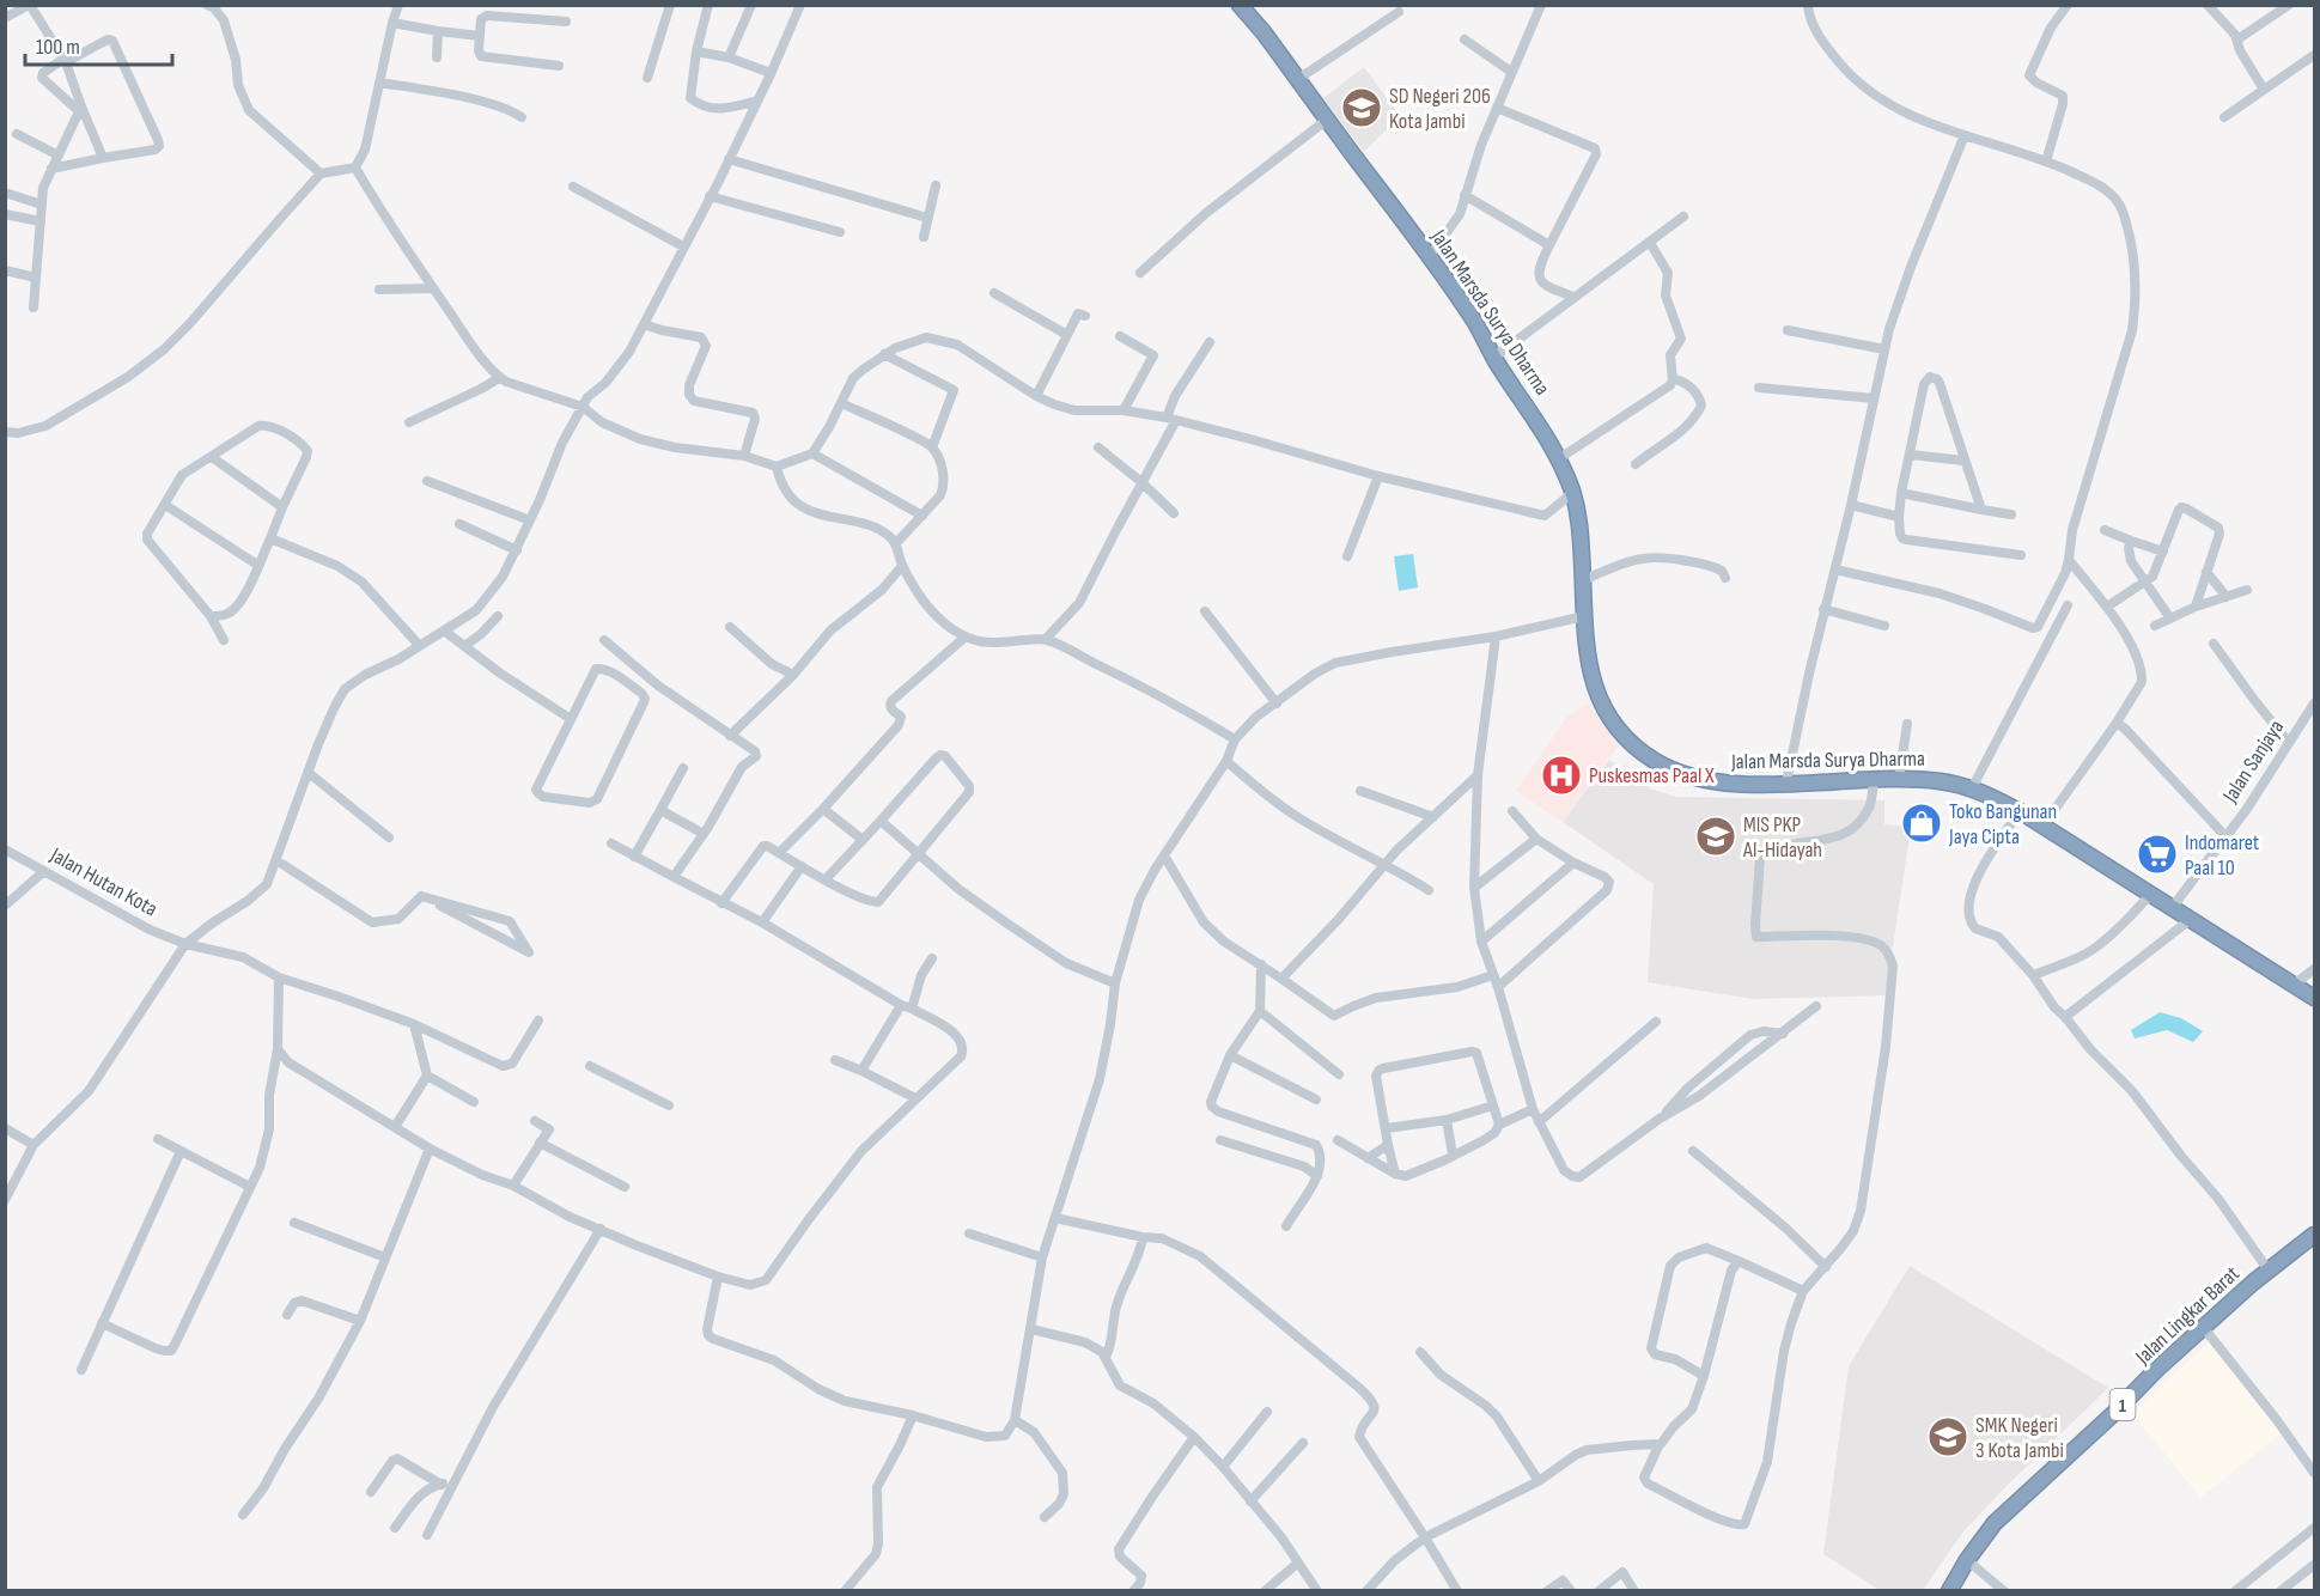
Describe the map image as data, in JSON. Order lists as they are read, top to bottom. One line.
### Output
{"streets":{"highway":["Jalan Marsda Surya Dharma","Jalan Lingkar Barat","1"],"street":["Jalan Sanjaya","Jalan Hutan Kota"]},"crossings":[["Jalan Marsda Surya Dharma","Jalan Sanjaya"]],"places":{"school or university":["SD Negeri 206 Kota Jambi","MIS PKP Al-Hidayah","SMK Negeri 3 Kota Jambi"],"hospital":["Puskesmas Paal X"],"shop":["Toko Bangunan Jaya Cipta"],"supermarket":["Indomaret Paal 10"]},"scale_bar":"100 m"}
